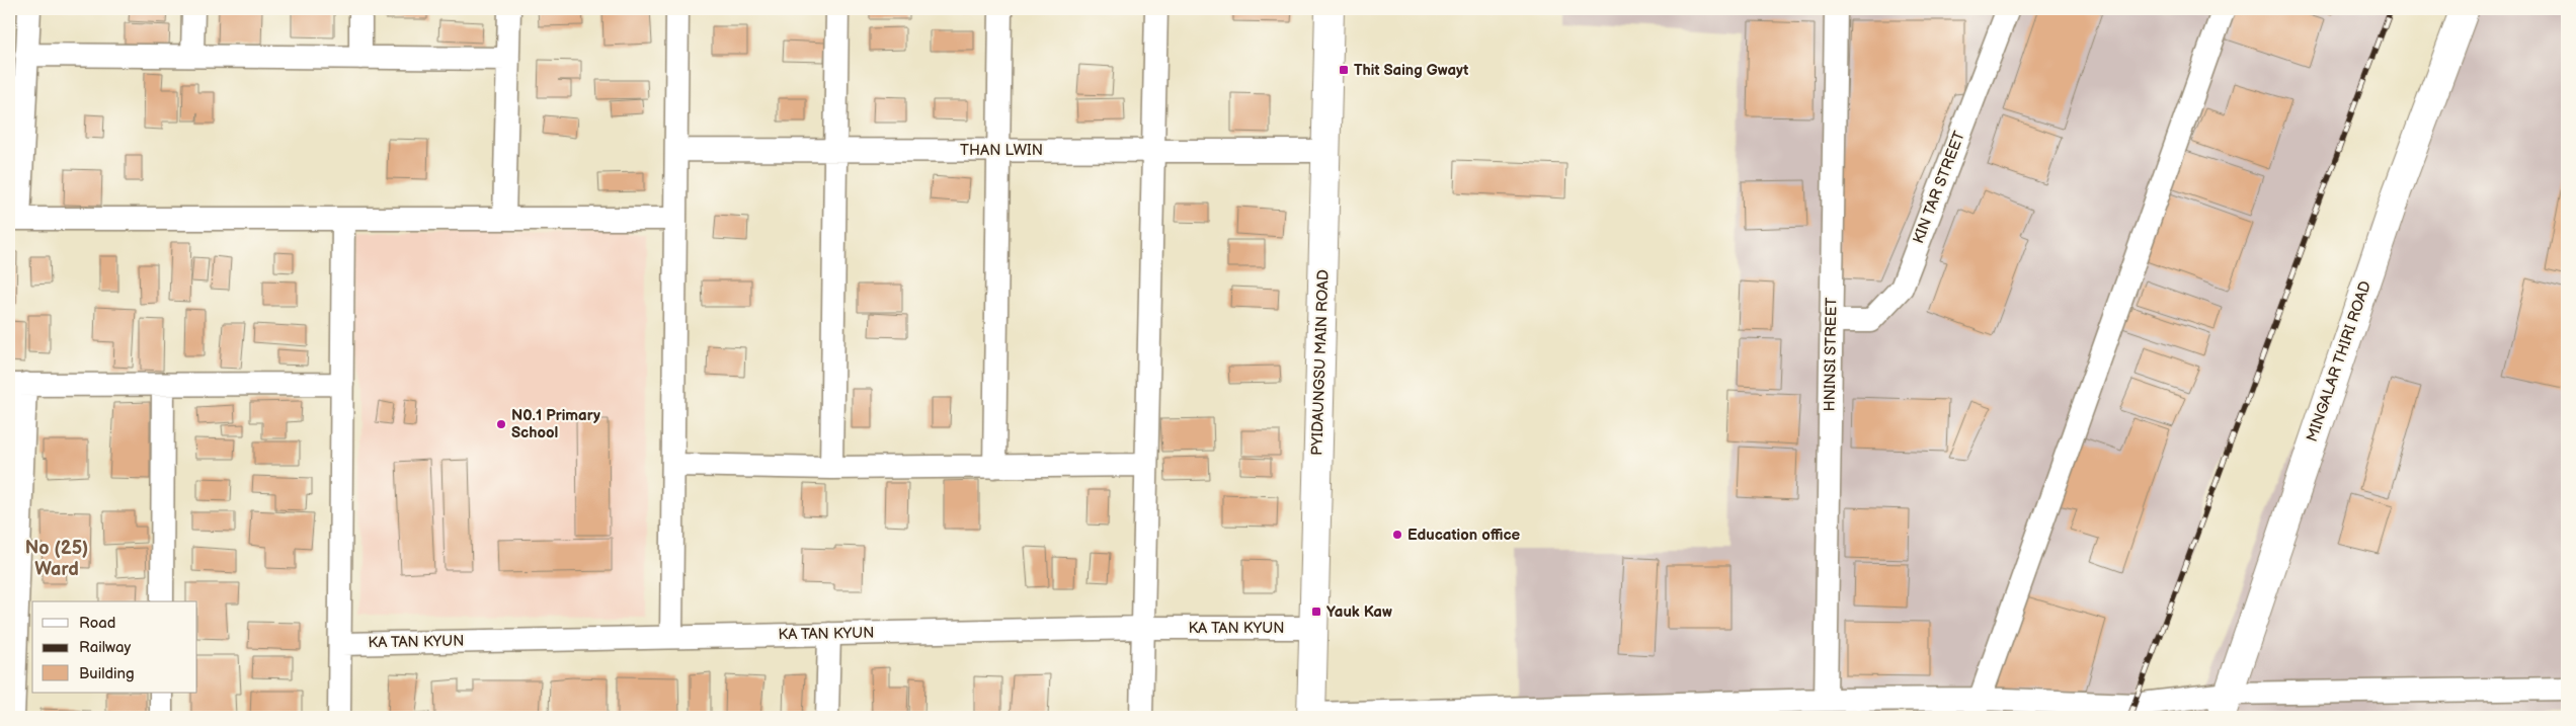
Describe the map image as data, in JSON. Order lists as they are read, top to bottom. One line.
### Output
{"streets":{"street":["THAN LWIN","KIN TAR STREET","HNINSI STREET","MINGALAR THIRI ROAD","PYIDAUNGSU MAIN ROAD","KA TAN KYUN"]},"crossings":[["THAN LWIN","PYIDAUNGSU MAIN ROAD"],["KIN TAR STREET","HNINSI STREET"],["PYIDAUNGSU MAIN ROAD","KA TAN KYUN"]],"districts":["No (25) Ward"],"places":{"transit":["Thit Saing Gwayt","Yauk Kaw"],"other":["N0.1 Primary School","Education office"]},"legend":["Road","Railway","Building"]}
